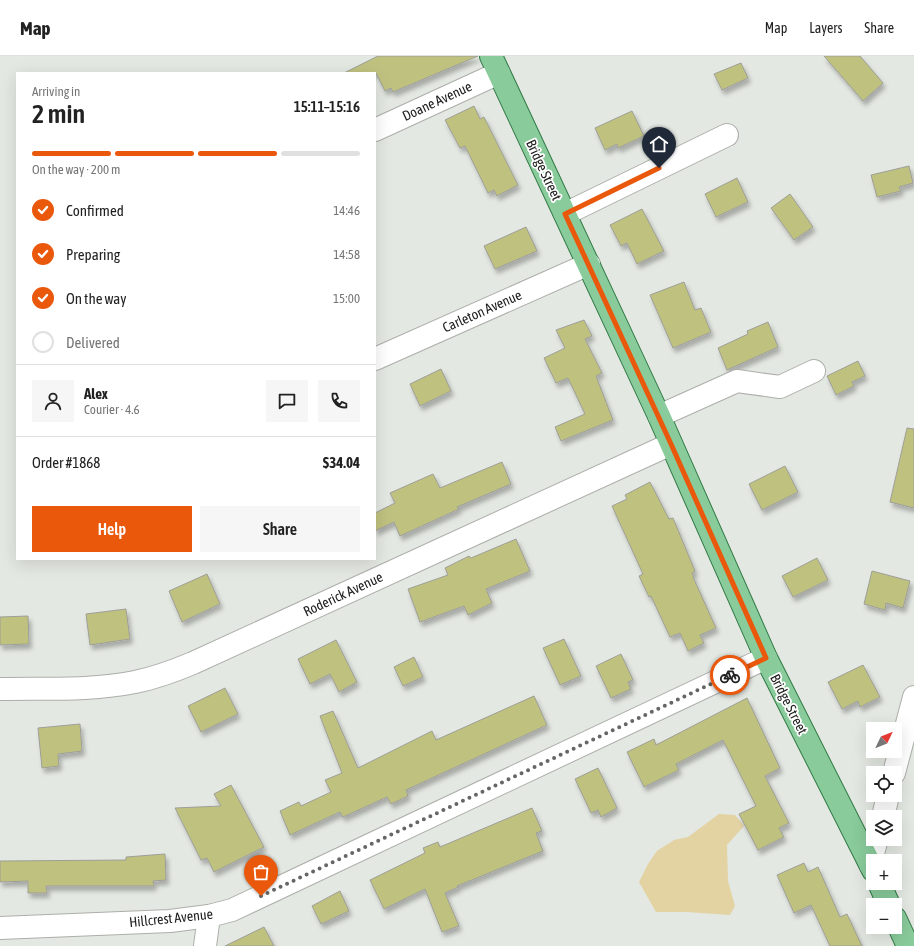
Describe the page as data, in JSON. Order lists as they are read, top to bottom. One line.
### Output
{"streets":{"main road":["Bridge Street"],"street":["Doane Avenue","Carleton Avenue","Roderick Avenue","Hillcrest Avenue"]},"crossings":[["Doane Avenue","Bridge Street"],["Bridge Street","Carleton Avenue"],["Bridge Street","Roderick Avenue"],["Bridge Street","Hillcrest Avenue"]],"north":"top right","page":{"header":"Map","nav":["Map","Layers","Share"],"heading":["2 min","Arriving in","15:11–15:16"],"panel":["Alex","Courier · 4.6","Order #1868","$34.04"],"bar":"On the way · 200 m","list":[["Confirmed","14:46"],["Preparing","14:58"],["On the way","15:00"],"Delivered"],"buttons":["Help","Share"],"map_buttons":["+","−"]}}
